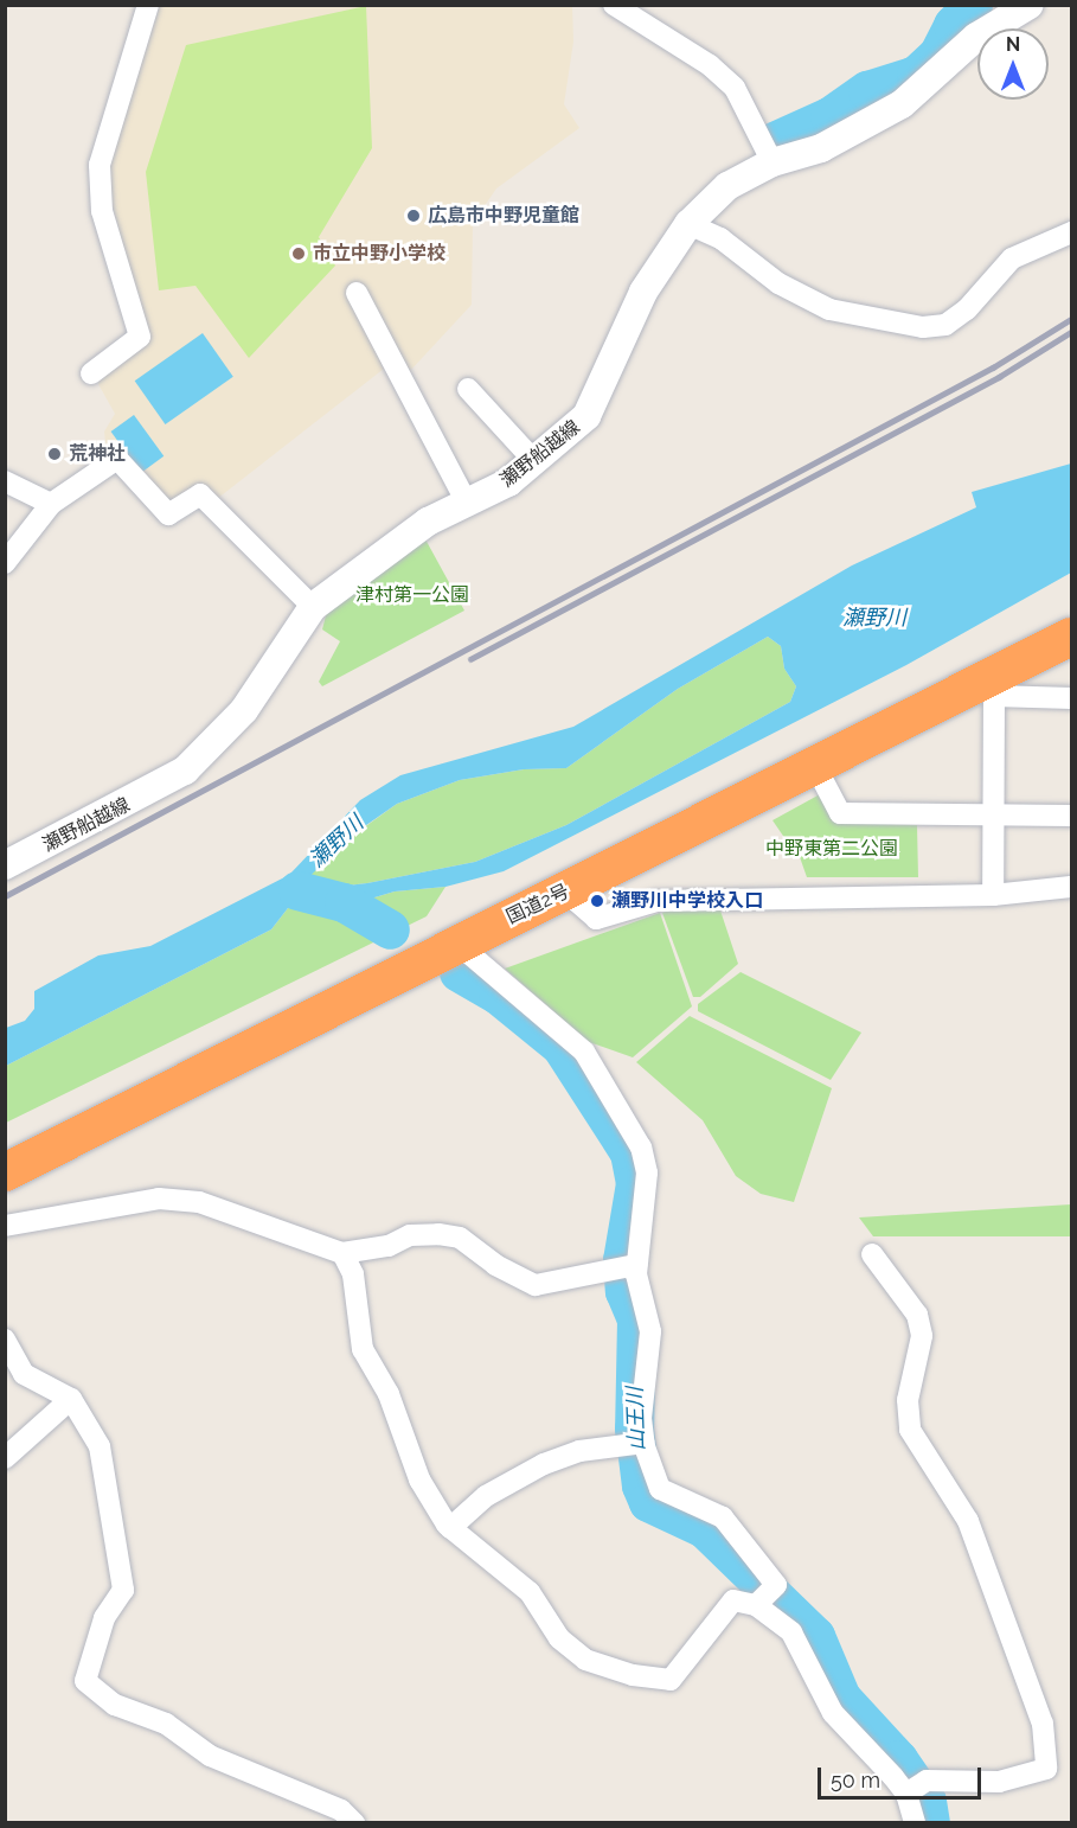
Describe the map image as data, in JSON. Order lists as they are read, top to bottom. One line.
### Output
{"streets":{"highway":["国道2号"],"main road":["瀬野船越線"]},"water":["瀬野川","山王川"],"parks":["津村第一公園","中野東第二公園"],"places":["広島市中野児童館","市立中野小学校","荒神社","瀬野川中学校入口"],"scale_bar":"50 m","north":"top"}
